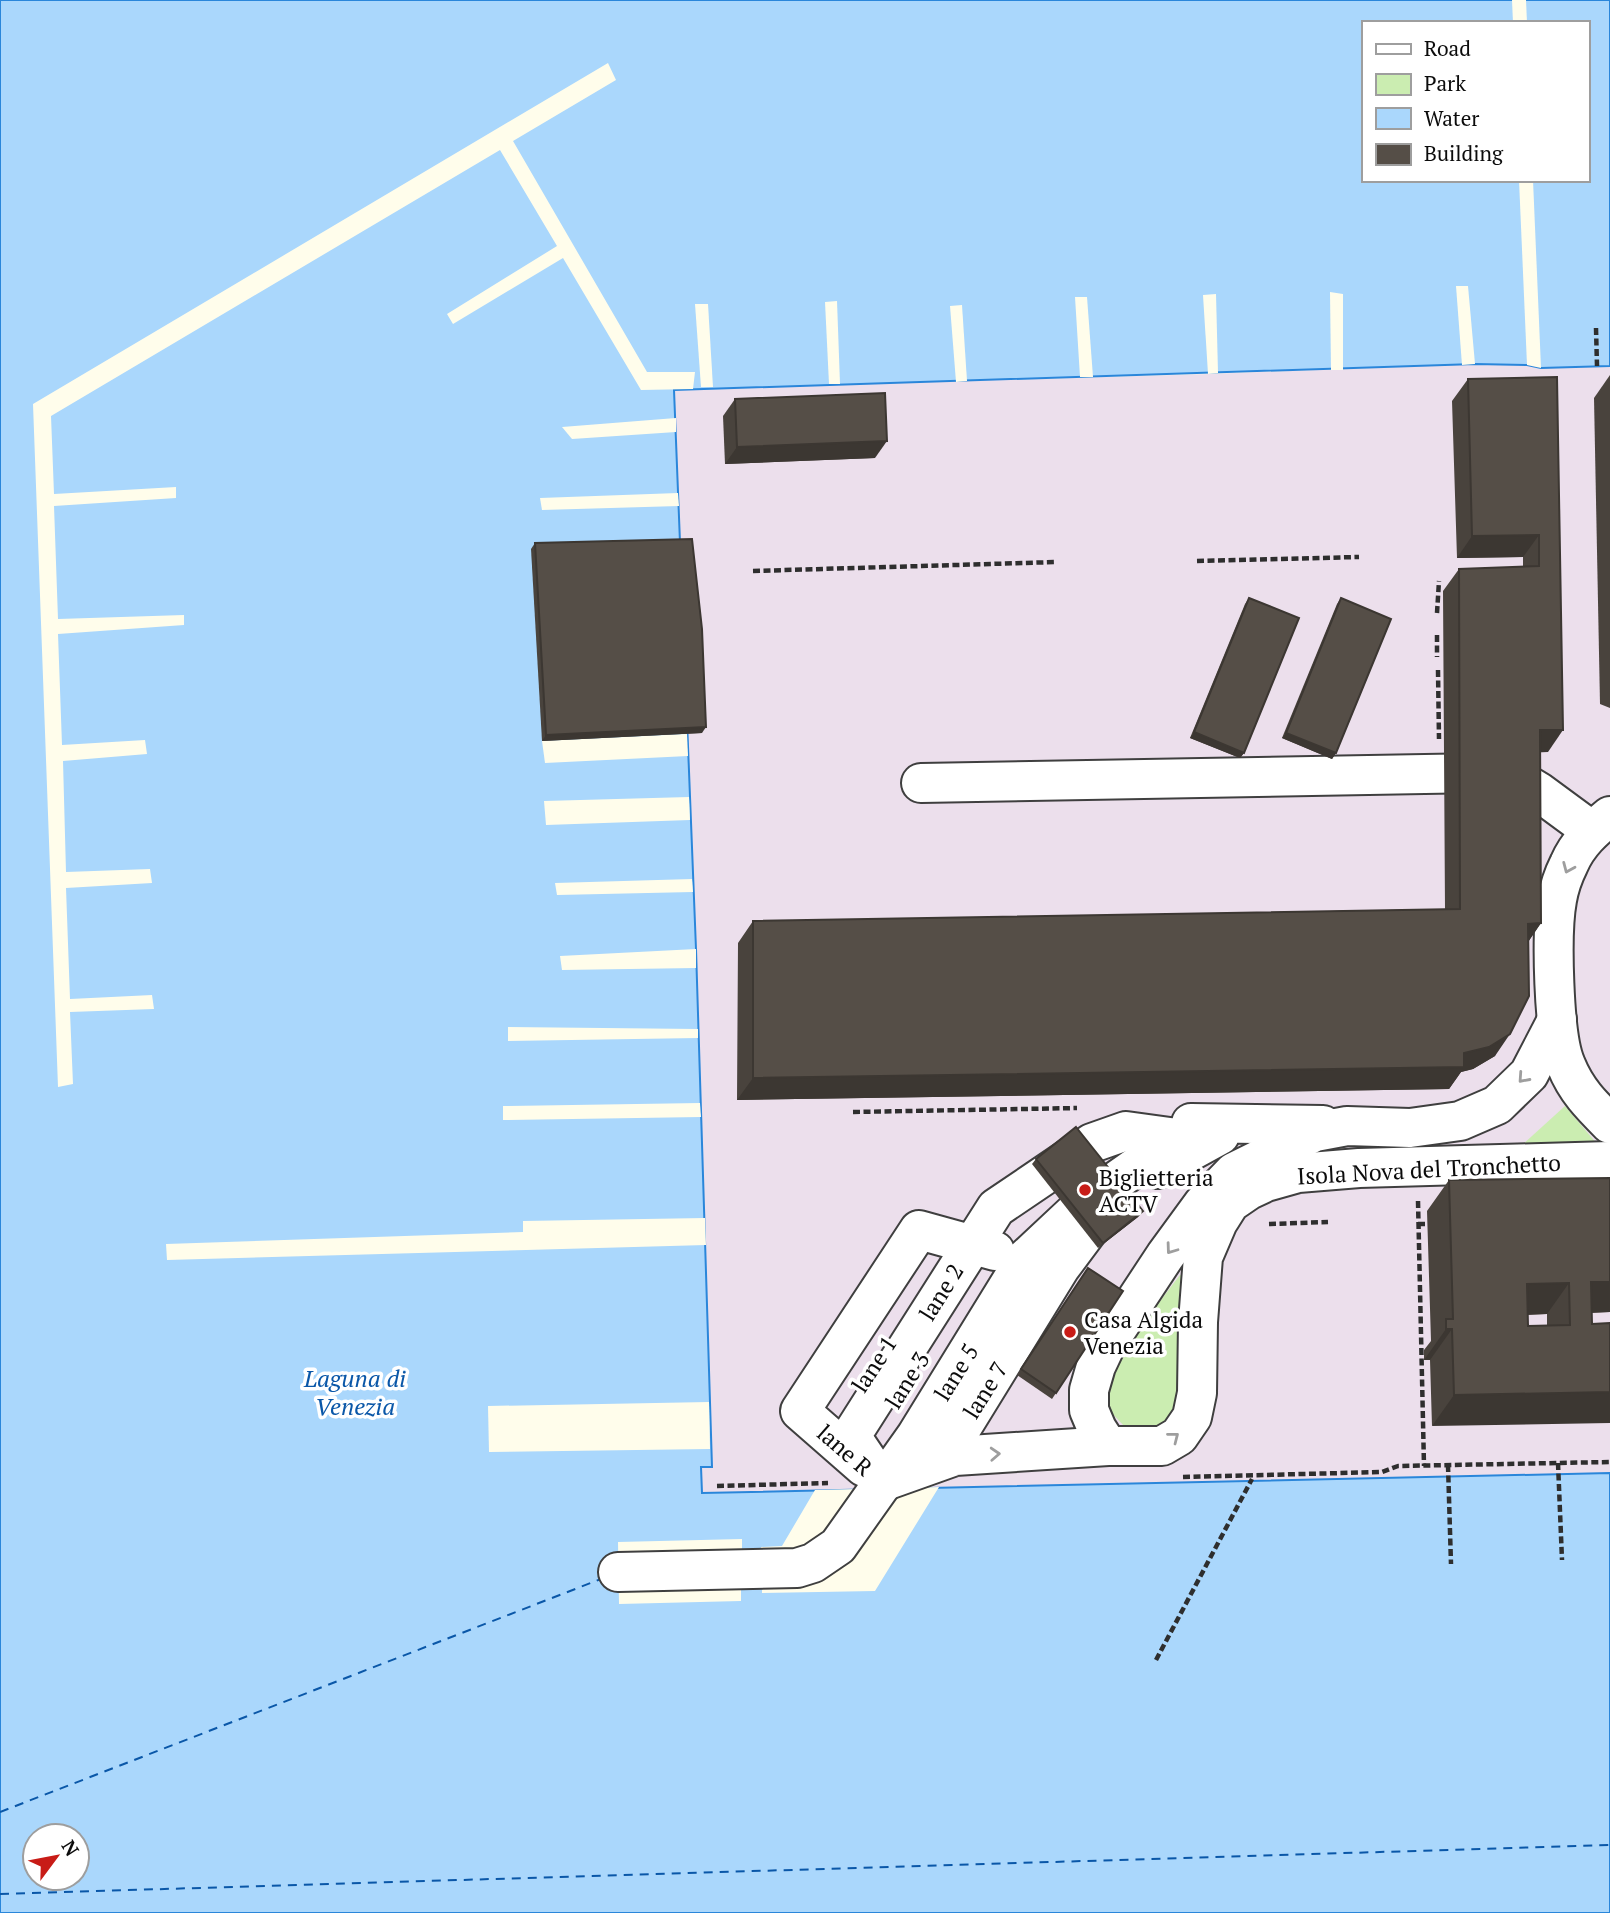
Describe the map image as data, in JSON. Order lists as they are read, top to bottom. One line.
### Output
{"streets":{"street":["Isola Nova del Tronchetto","lane 7","lane R"]},"crossings":[["lane 7","lane R"]],"water":["Laguna di Venezia"],"places":["Biglietteria ACTV","Casa Algida Venezia"],"legend":["Road","Park","Water","Building"],"north":"top right"}
